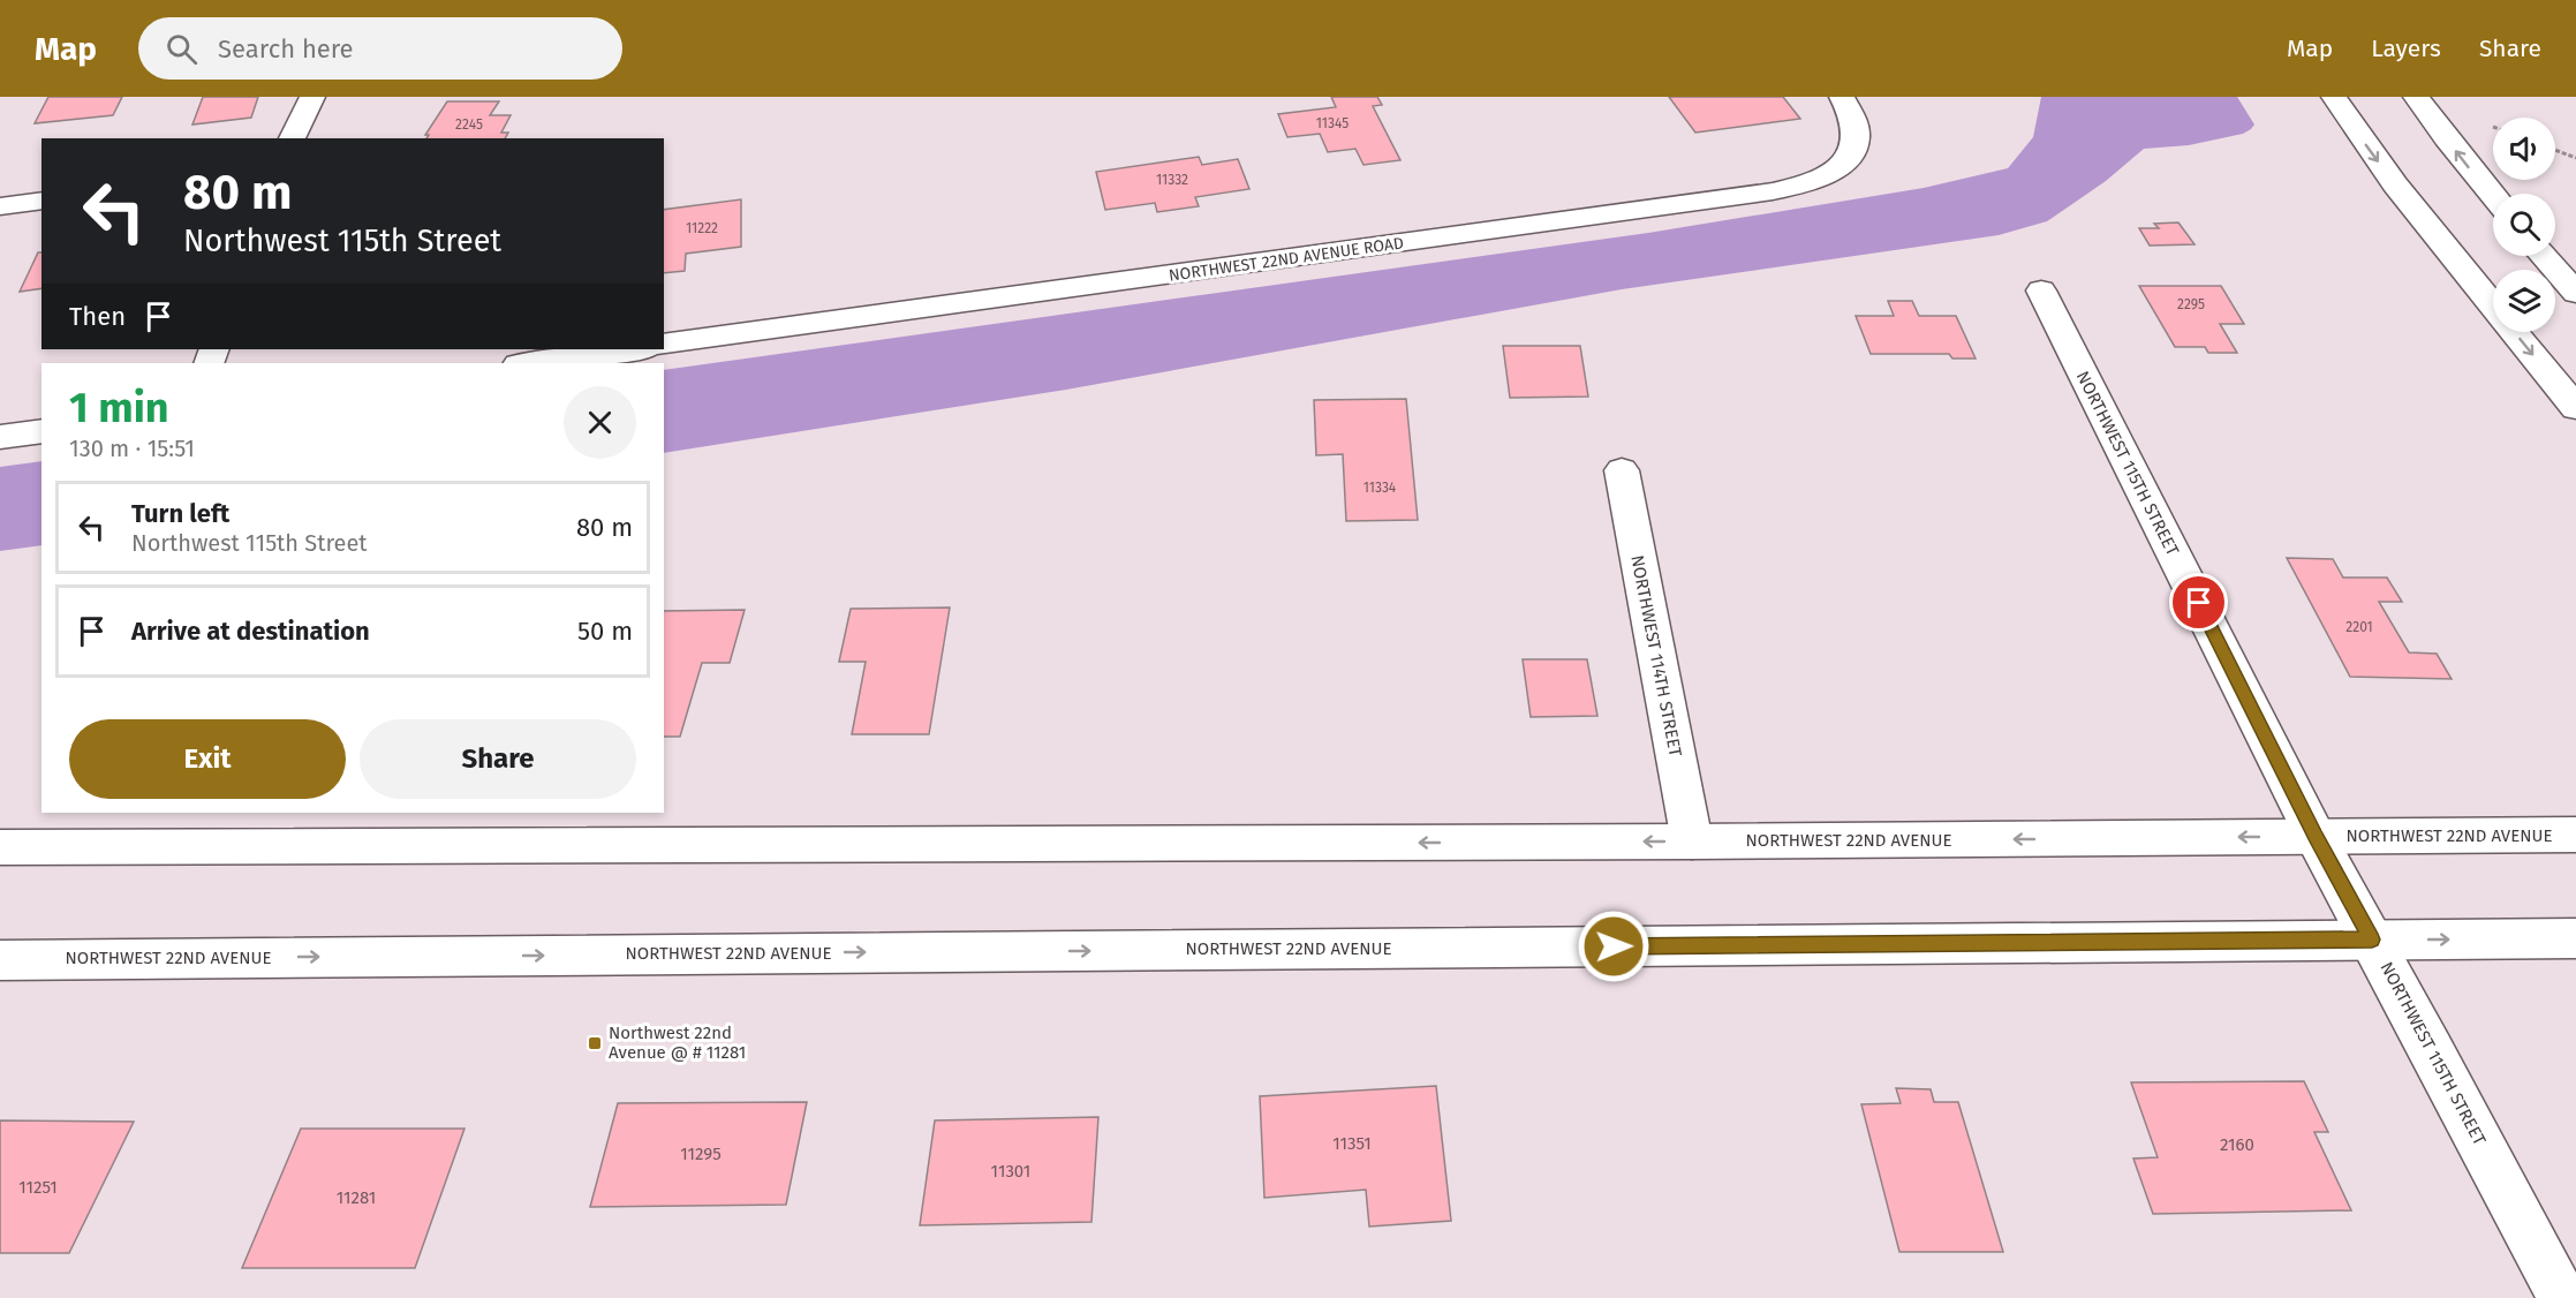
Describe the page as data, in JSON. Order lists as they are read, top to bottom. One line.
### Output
{"streets":{"street":["NORTHWEST 22ND AVENUE ROAD","NORTHWEST 115TH STREET","NORTHWEST 114TH STREET","NORTHWEST 22ND AVENUE"]},"crossings":[["NORTHWEST 115TH STREET","NORTHWEST 22ND AVENUE"],["NORTHWEST 114TH STREET","NORTHWEST 22ND AVENUE"]],"places":{"transit":["Northwest 22nd Avenue @ # 11281"]},"house_numbers":["11345","2245","11332","11222","2295","11334","2201","11351","2160","11295","11301","11251","11281"],"page":{"header":"Map","search":"Search here","nav":["Map","Layers","Share"],"turn":["80 m","Northwest 115th Street"],"then":"Then","heading":["1 min","130 m · 15:51"],"list":[{"name":"Turn left","note":"Northwest 115th Street","value":"80 m"},{"name":"Arrive at destination","value":"50 m"}],"buttons":["Exit","Share"]}}
